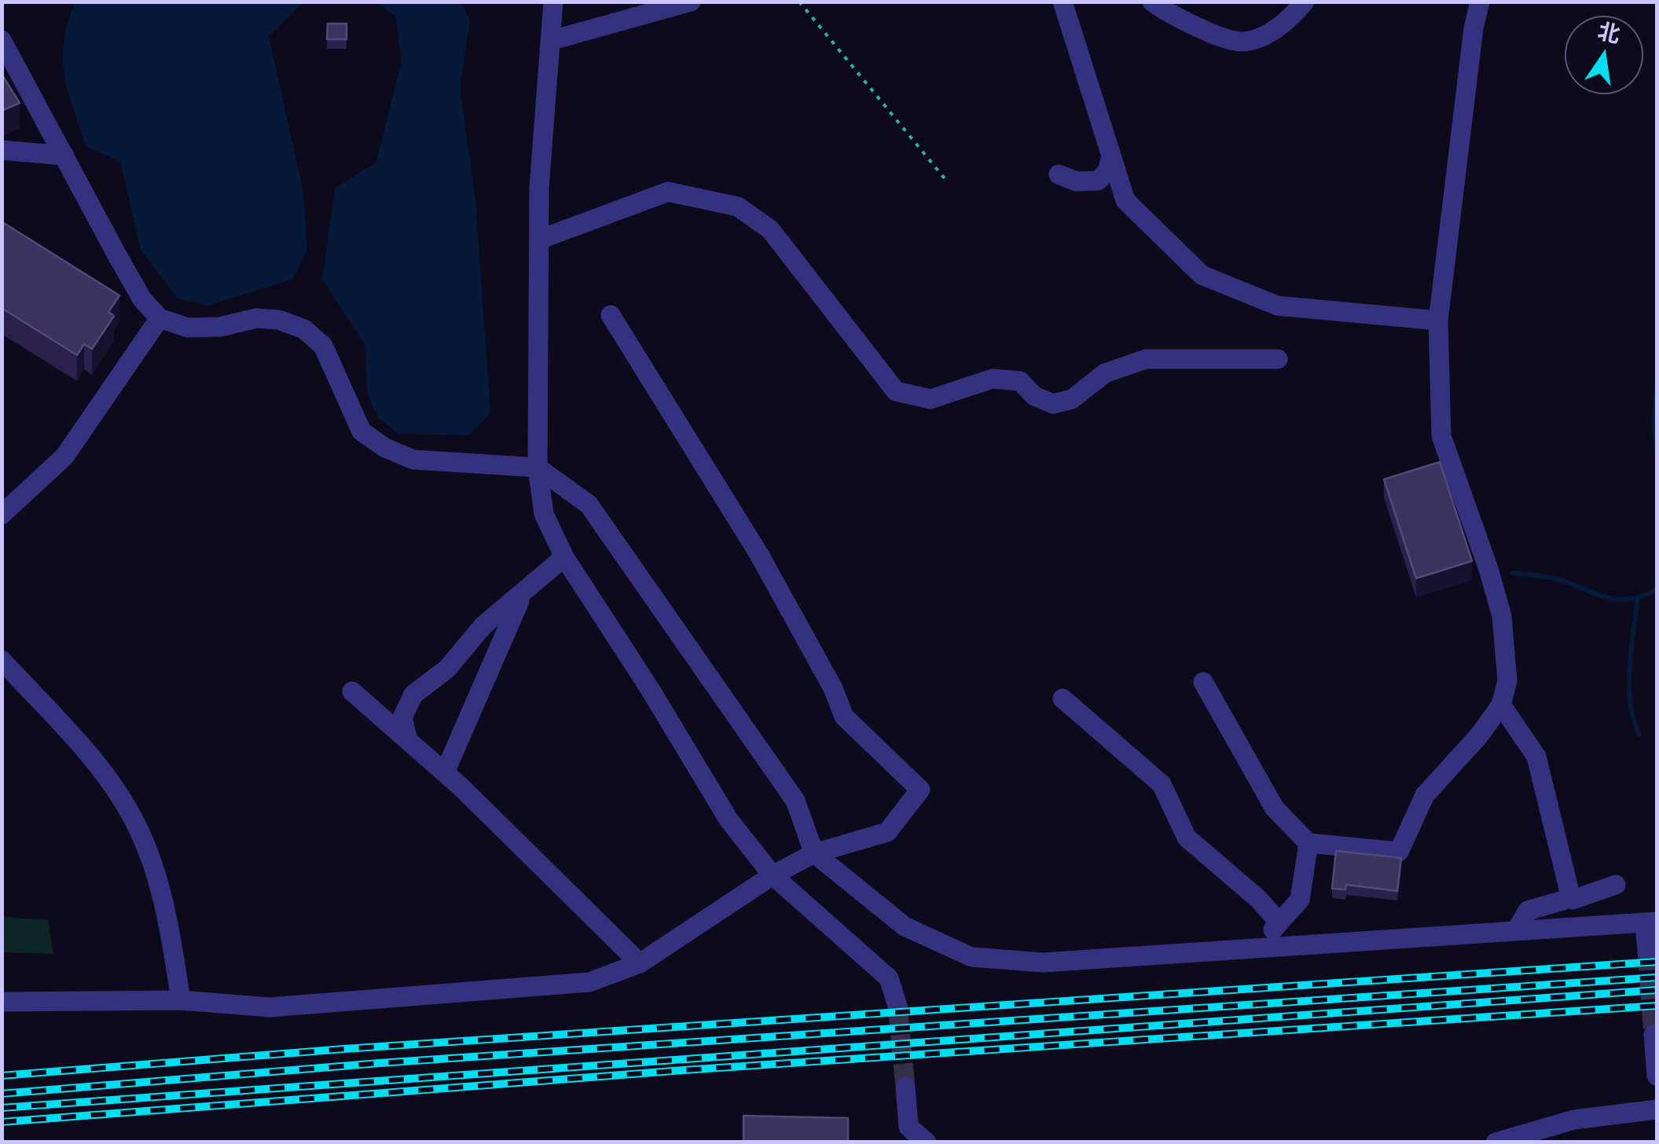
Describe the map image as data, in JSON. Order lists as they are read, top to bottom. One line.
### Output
{"north":"top"}
